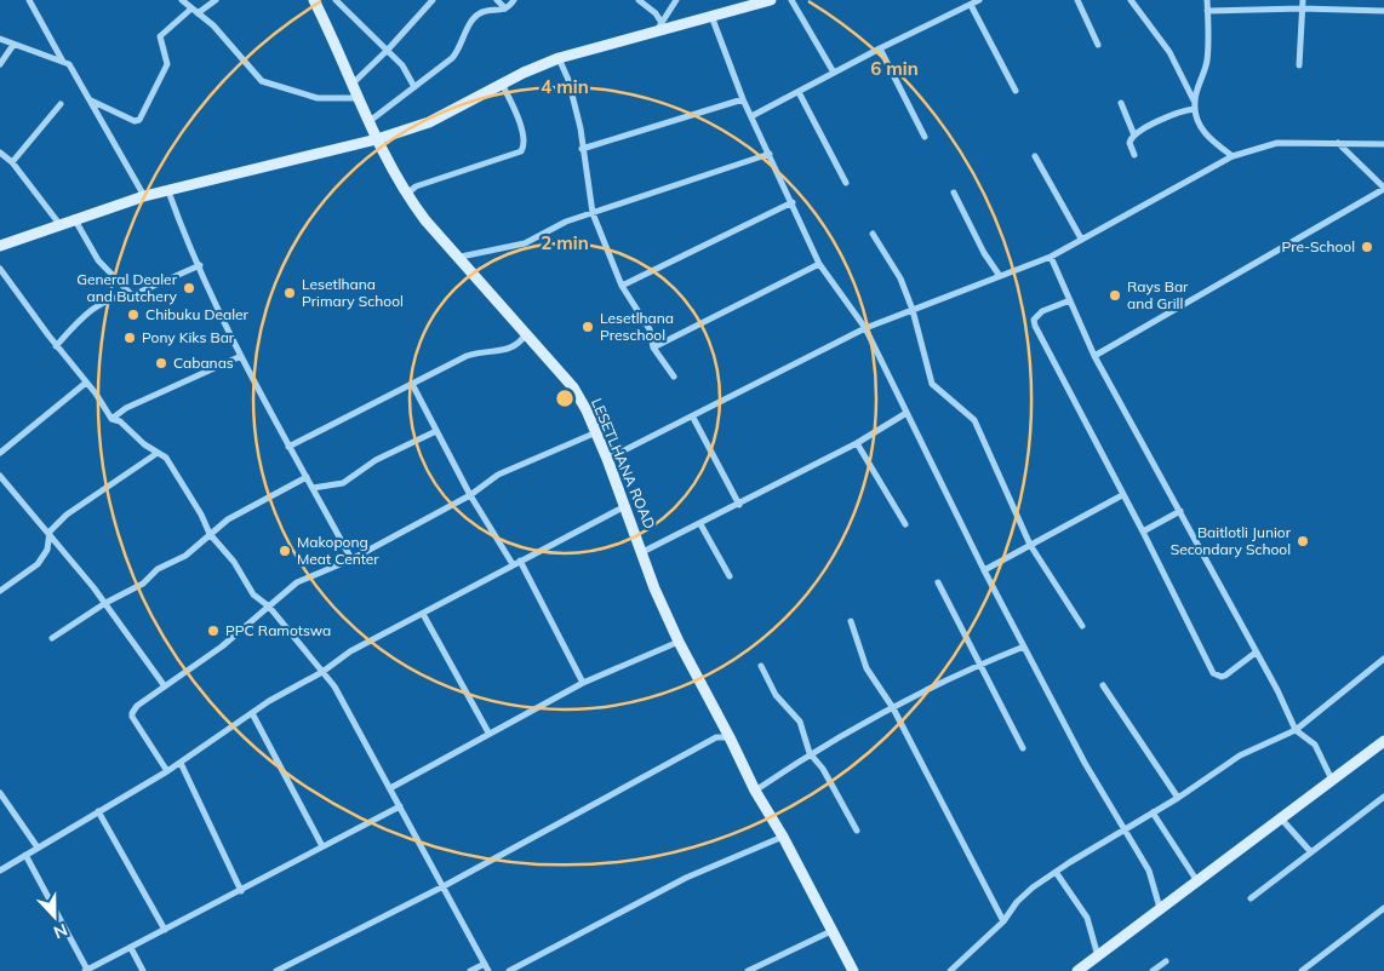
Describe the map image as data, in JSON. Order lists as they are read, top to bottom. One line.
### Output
{"streets":{"street":["LESETLHANA ROAD"]},"places":["Pre-School","General Dealer and Butchery","Lesetlhana Primary School","Rays Bar and Grill","Chibuku Dealer","Lesetlhana Preschool","Pony Kiks Bar","Cabanas","Baitlotli Junior Secondary School","Makopong Meat Center","PPC Ramotswa"],"north":"bottom","rings":["6 min","4 min","2 min"]}
